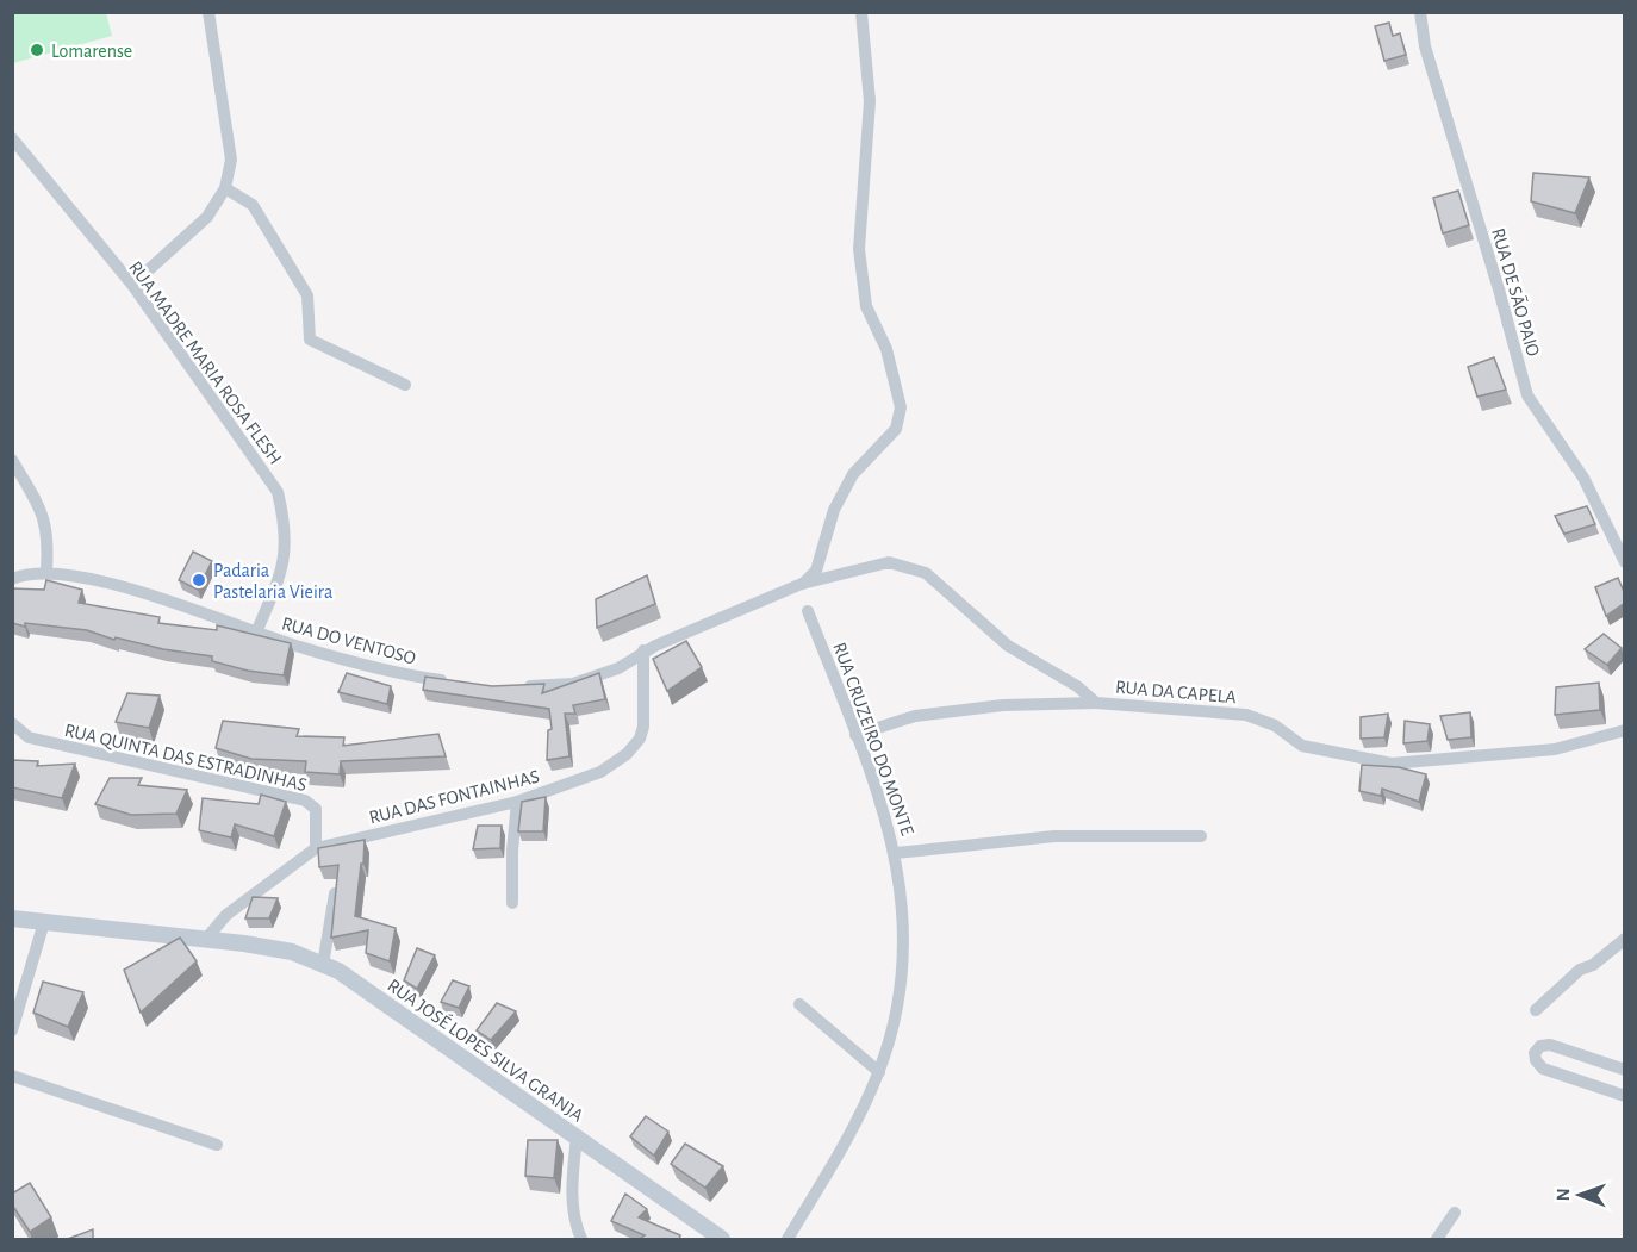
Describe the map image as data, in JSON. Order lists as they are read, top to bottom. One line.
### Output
{"streets":{"main road":["RUA JOSÉ LOPES SILVA GRANJA"],"street":["RUA DE SÃO PAIO","RUA MADRE MARIA ROSA FLESH","RUA DO VENTOSO","RUA DA CAPELA","RUA CRUZEIRO DO MONTE","RUA QUINTA DAS ESTRADINHAS","RUA DAS FONTAINHAS"]},"crossings":[["RUA MADRE MARIA ROSA FLESH","RUA DO VENTOSO"],["RUA QUINTA DAS ESTRADINHAS","RUA DAS FONTAINHAS"],["RUA DAS FONTAINHAS","RUA JOSÉ LOPES SILVA GRANJA"]],"places":["Lomarense","Padaria Pastelaria Vieira"],"north":"left"}
